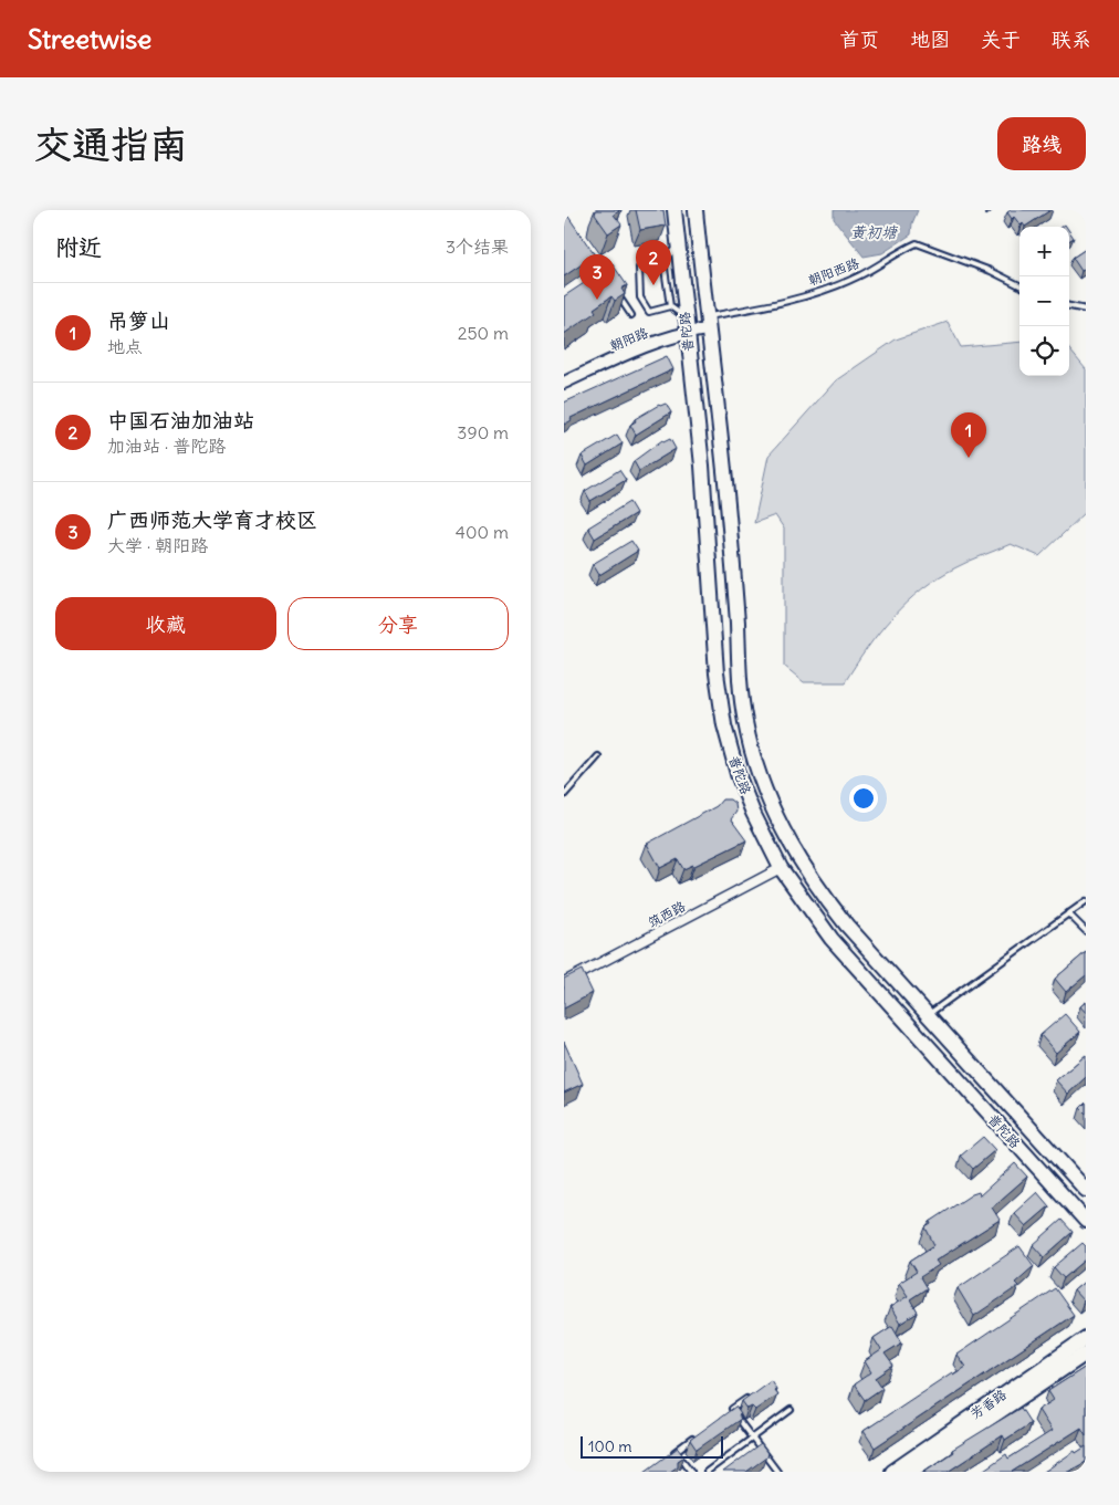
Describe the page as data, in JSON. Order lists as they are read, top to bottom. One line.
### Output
{"streets":{"main road":["普陀路","芳香路"],"street":["朝阳路","筑西路"],"lane":["朝阳西路"]},"crossings":[["朝阳西路","普陀路"],["朝阳西路","朝阳路"],["普陀路","朝阳路"],["普陀路","筑西路"]],"water":["黄初塘"],"scale_bar":"100 m","page":{"header":"Streetwise","nav":["首页","地图","关于","联系"],"buttons":["路线",["收藏","分享"]],"title":"交通指南","heading":["附近","3个结果"],"map_buttons":["+","−"],"pins":["2","3","1"],"list":[{"mark":"1","name":"吊箩山","note":"地点","value":"250 m"},{"mark":"2","name":"中国石油加油站","note":"加油站 · 普陀路","value":"390 m"},{"mark":"3","name":"广西师范大学育才校区","note":"大学 · 朝阳路","value":"400 m"}],"scale":"100 m"}}
